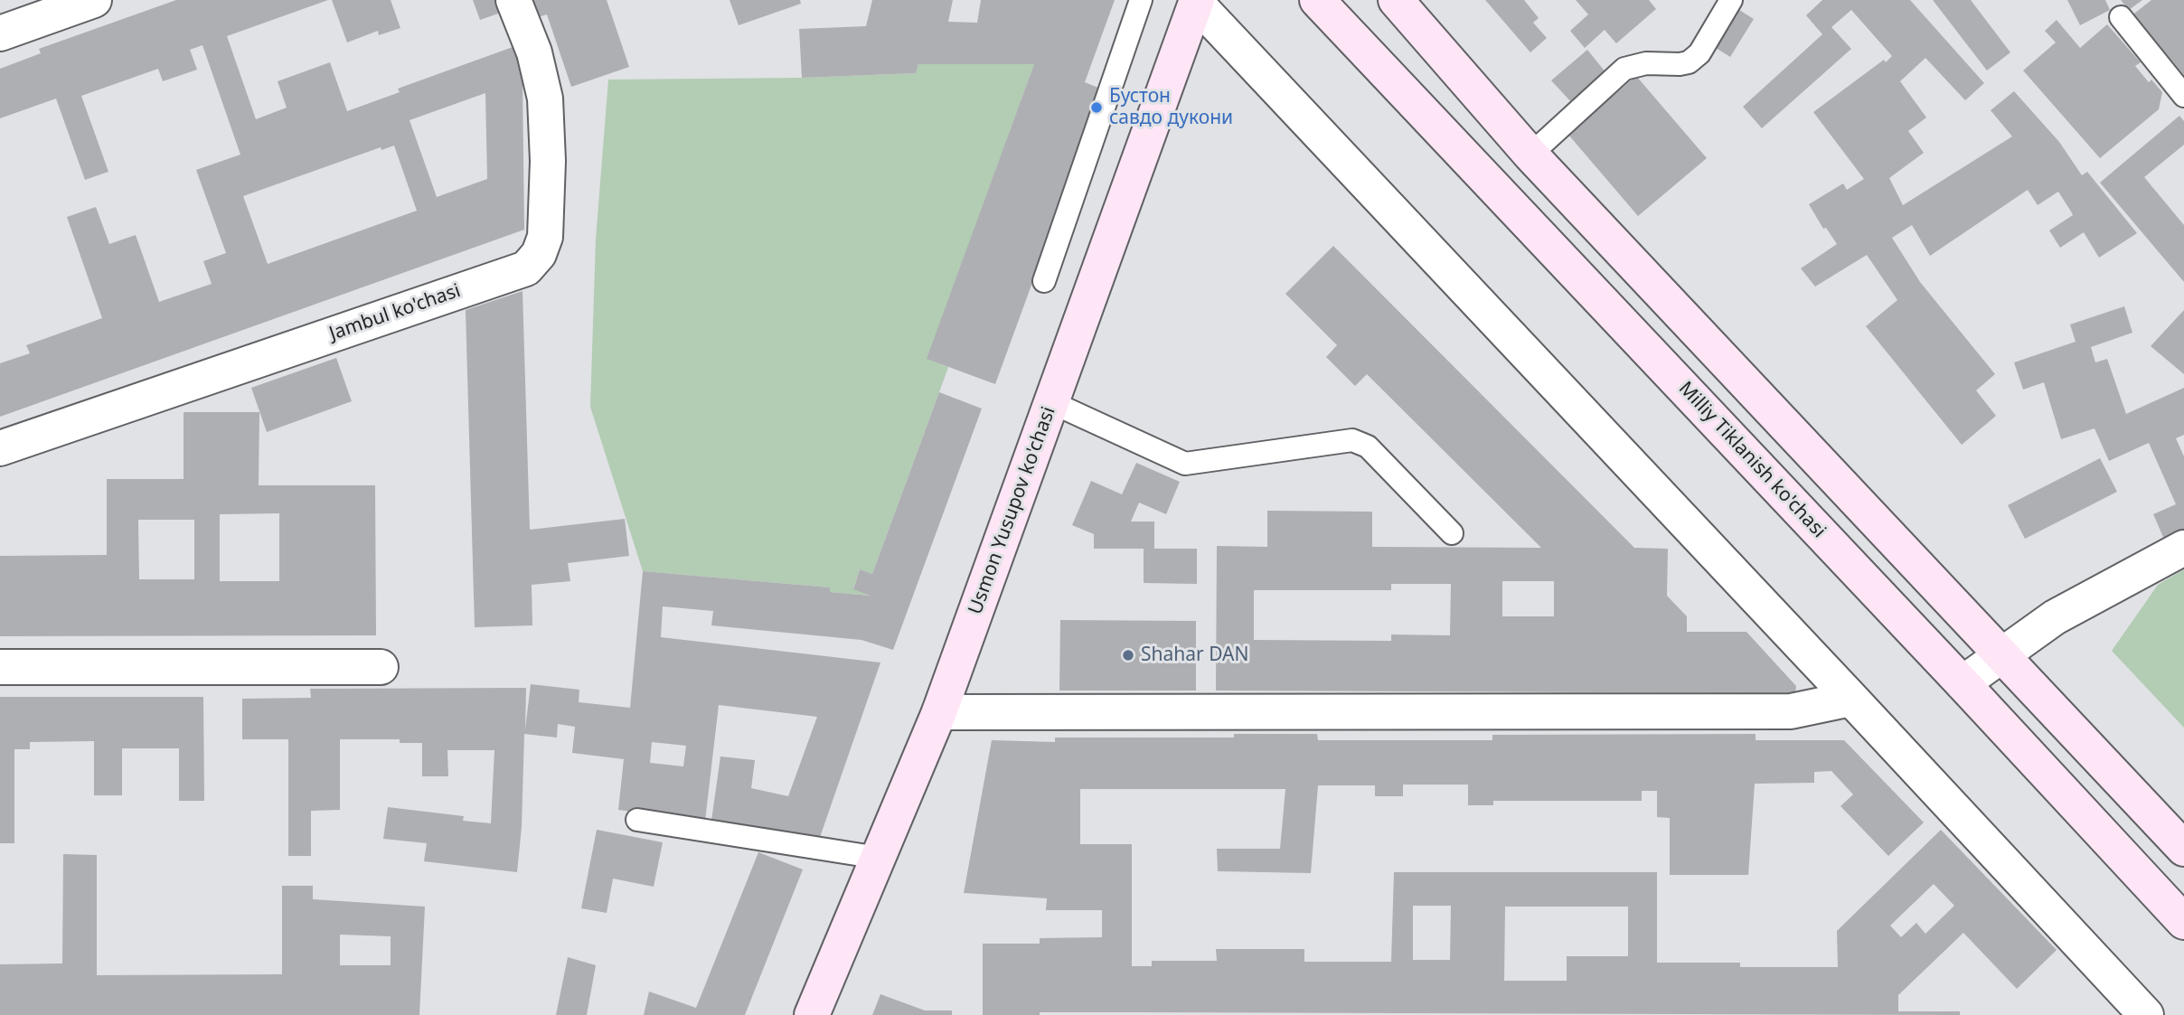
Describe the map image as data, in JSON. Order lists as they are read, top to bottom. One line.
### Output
{"streets":{"main road":["Milliy Tiklanish ko'chasi","Usmon Yusupov ko'chasi"],"street":["Jambul ko'chasi"]},"places":["Бустон савдо дукони","Shahar DAN"]}
